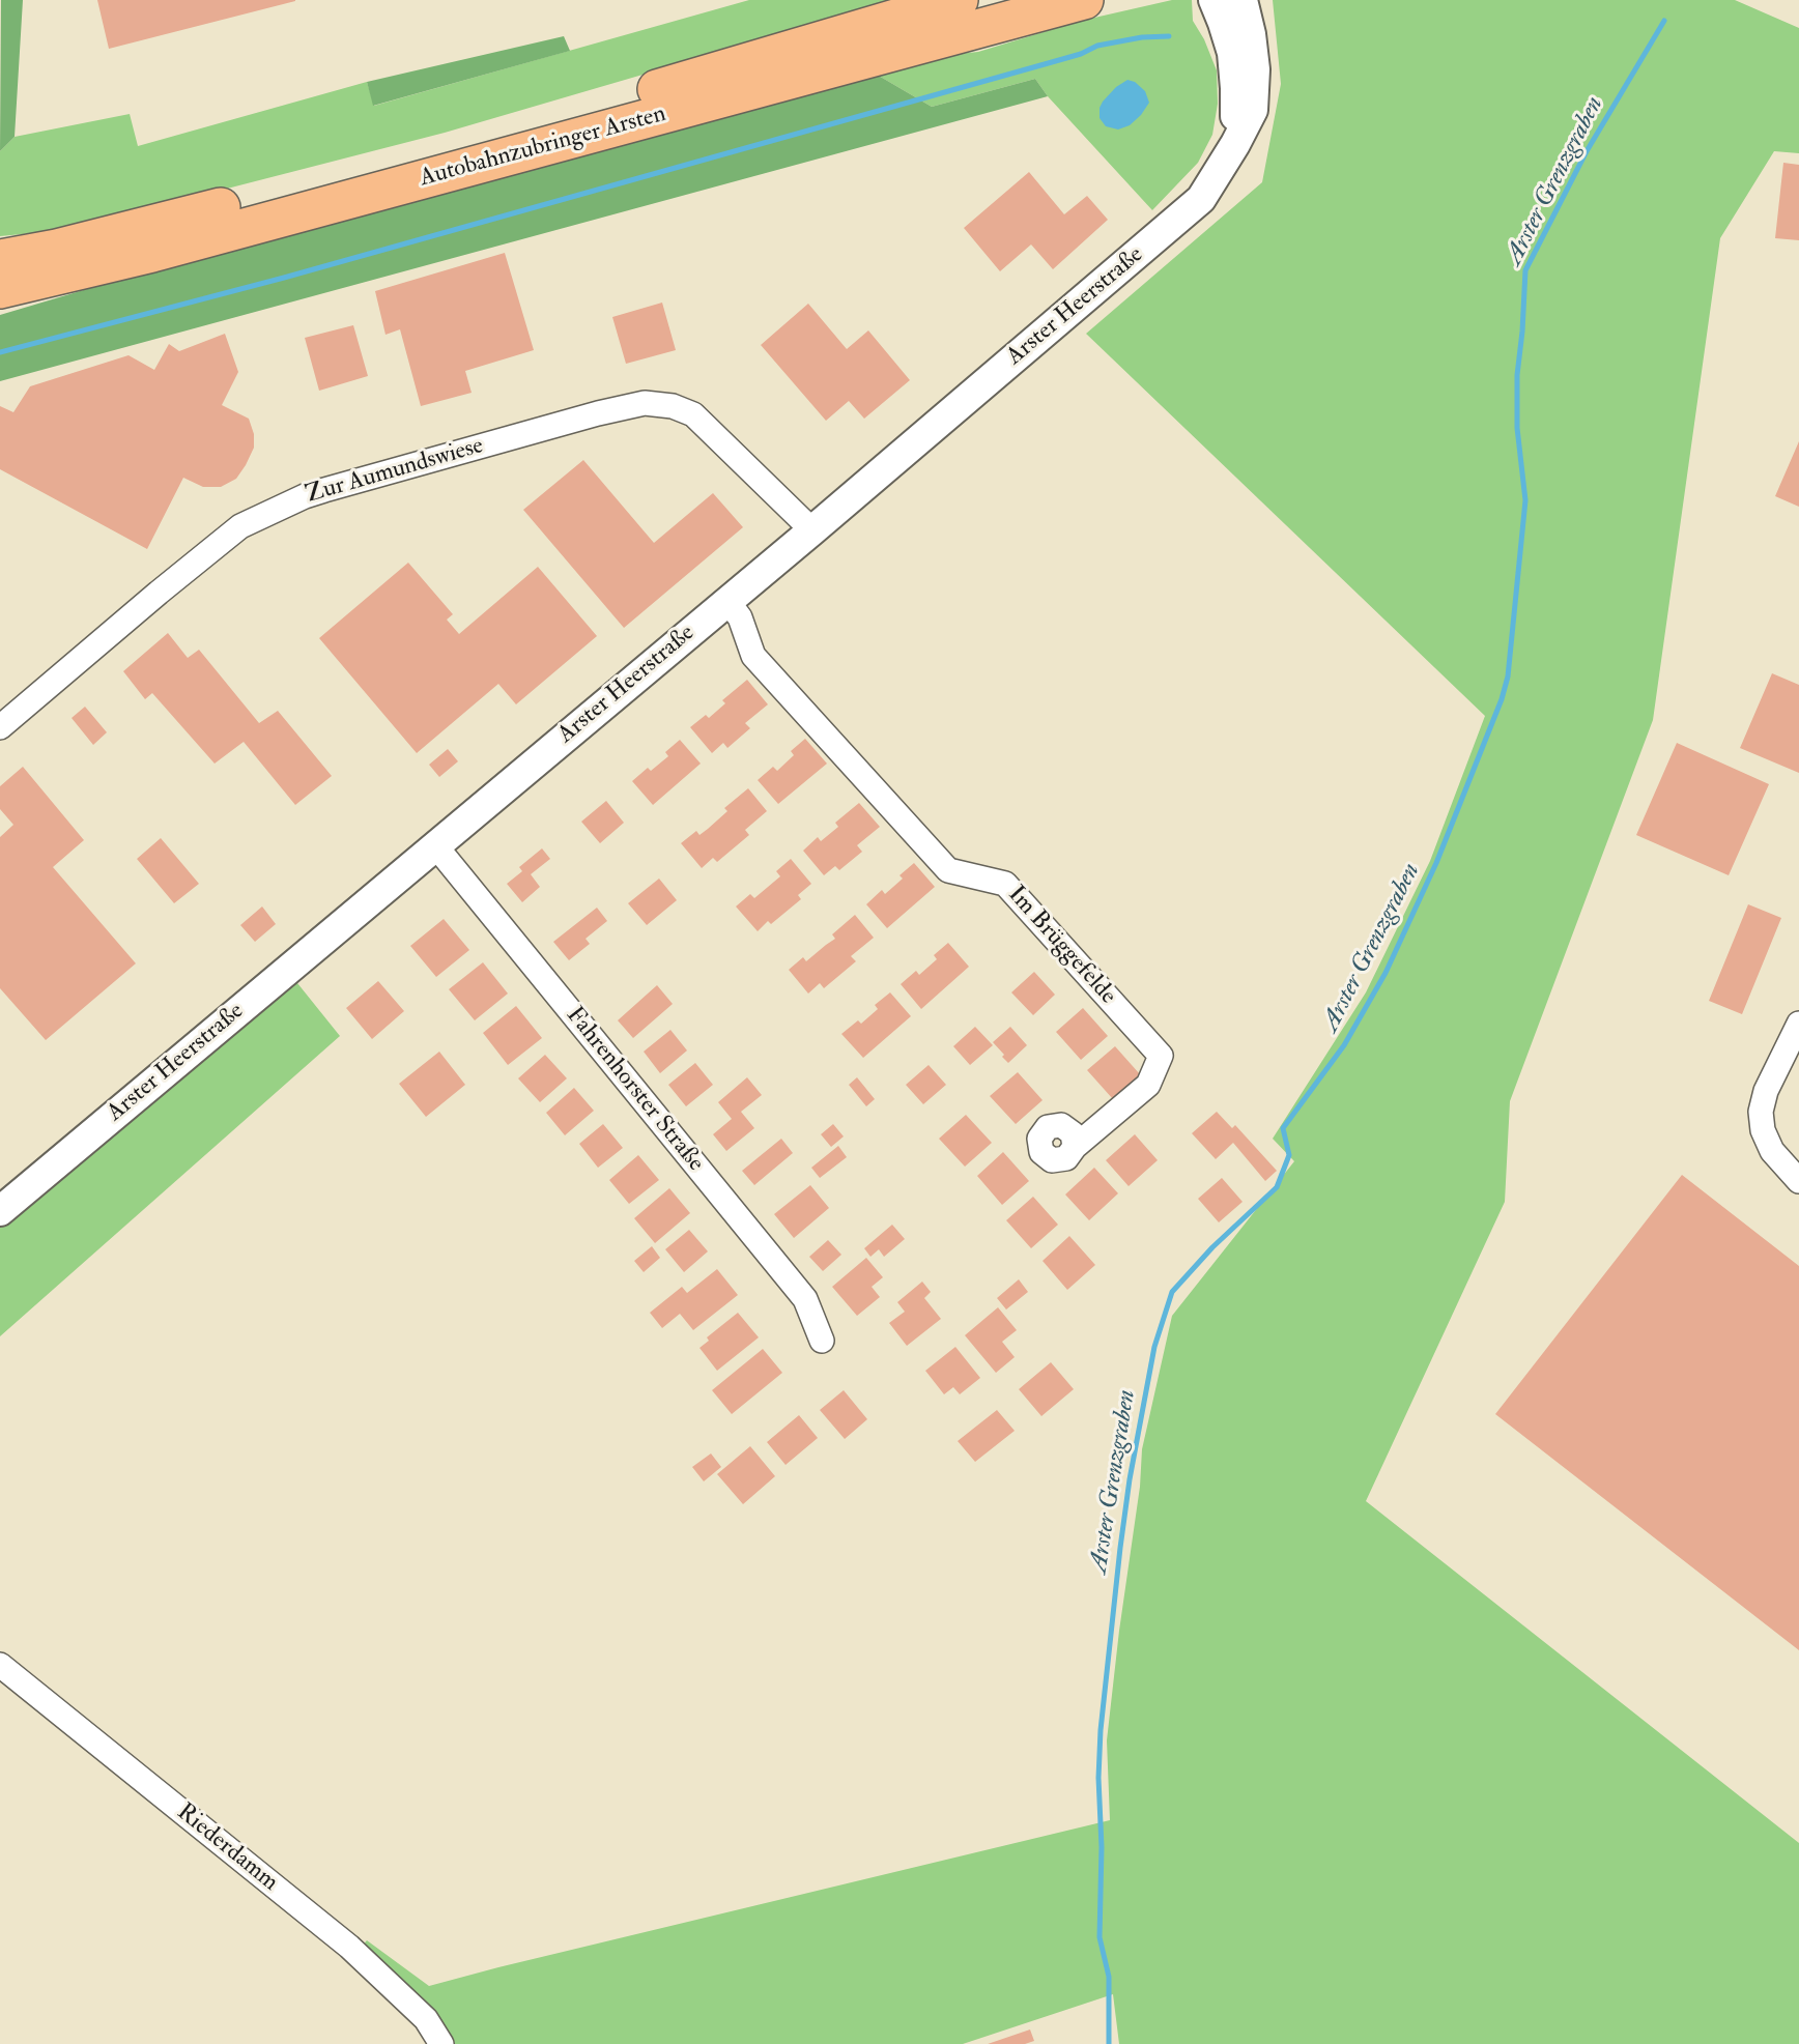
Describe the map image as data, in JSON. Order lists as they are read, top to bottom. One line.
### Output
{"streets":{"highway":["Autobahnzubringer Arsten"],"street":["Arster Heerstraße","Zur Aumundswiese","Im Brüggefelde","Fahrenhorster Straße","Riederdamm"]},"crossings":[["Arster Heerstraße","Zur Aumundswiese"],["Arster Heerstraße","Im Brüggefelde"],["Arster Heerstraße","Fahrenhorster Straße"]],"water":["Arster Grenzgraben"]}
